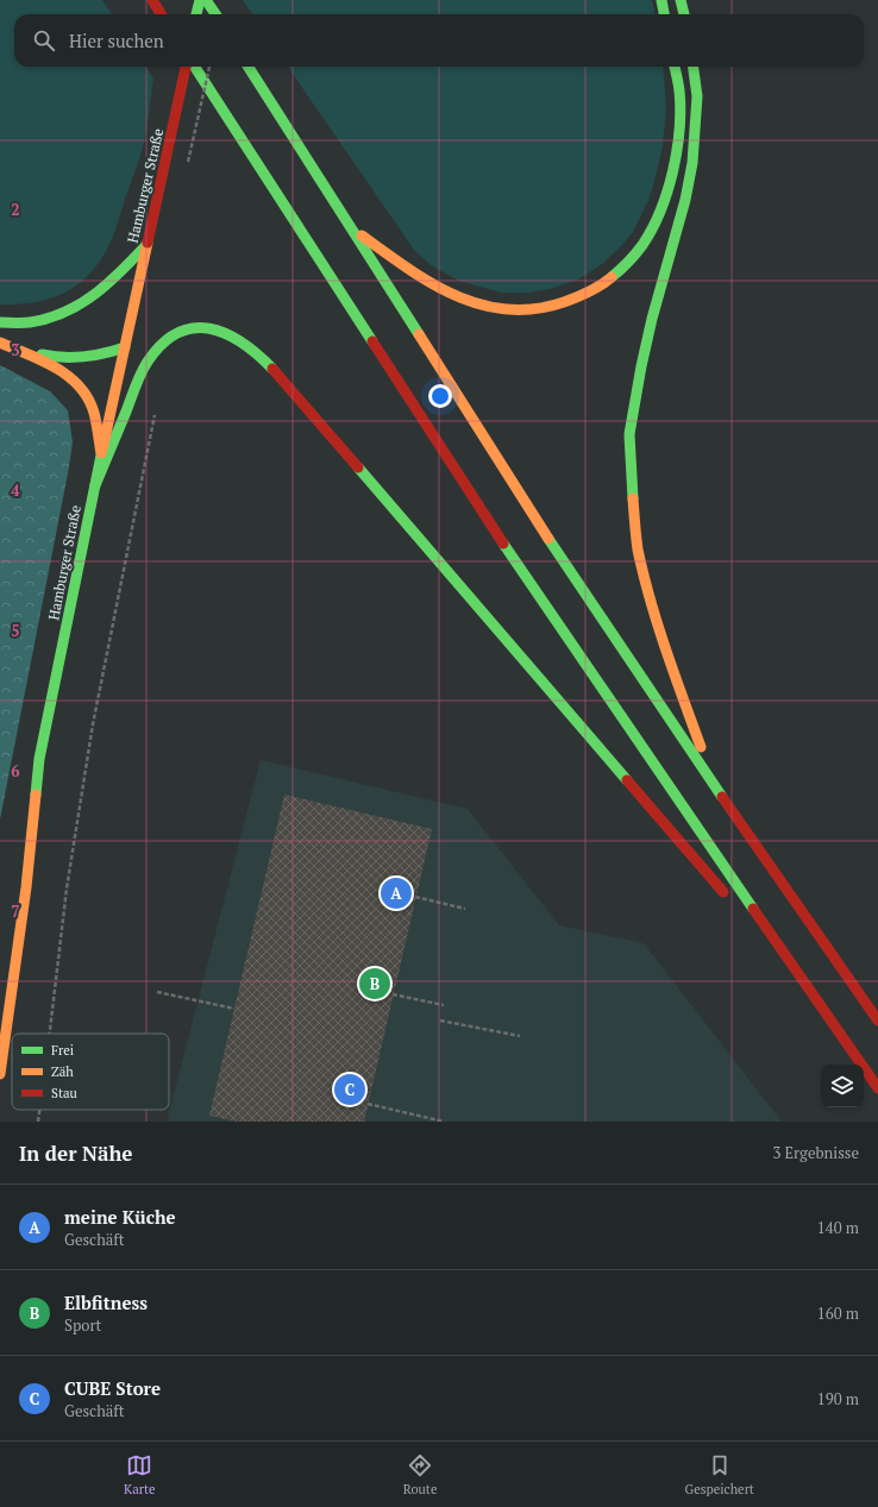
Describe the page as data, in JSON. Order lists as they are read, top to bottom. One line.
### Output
{"streets":{"main road":["Hamburger Straße"]},"legend":["Frei","Zäh","Stau"],"page":{"search":"Hier suchen","pins":["A","B","C"],"heading":["In der Nähe","3 Ergebnisse"],"list":[{"mark":"A","name":"meine Küche","note":"Geschäft","value":"140 m"},{"mark":"B","name":"Elbfitness","note":"Sport","value":"160 m"},{"mark":"C","name":"CUBE Store","note":"Geschäft","value":"190 m"}],"nav":["Karte","Route","Gespeichert"]},"grid":{"rows":["2","3","4","5","6","7"]}}
